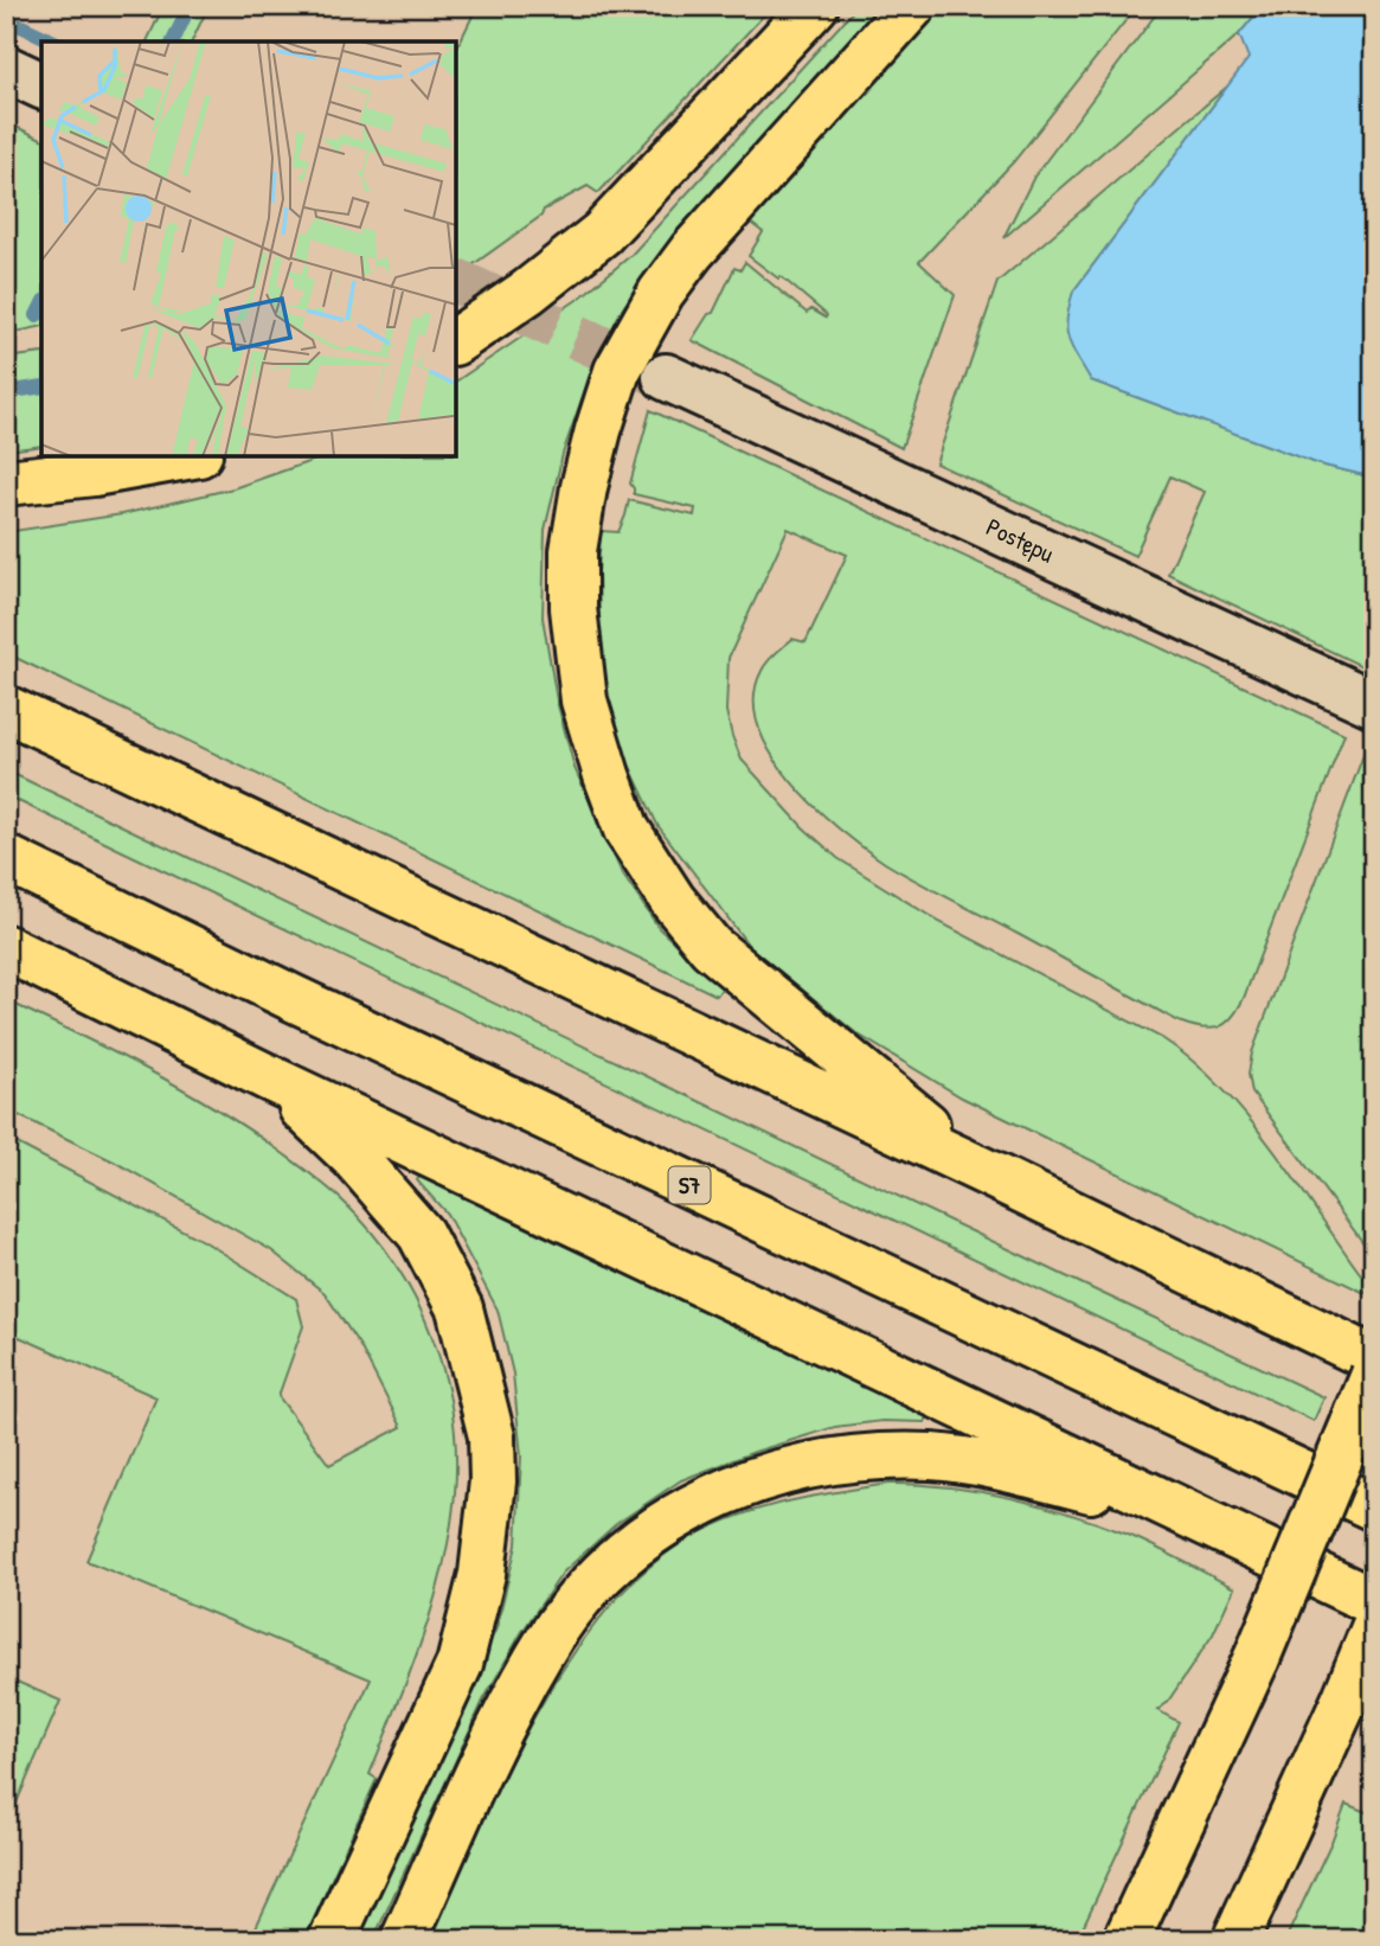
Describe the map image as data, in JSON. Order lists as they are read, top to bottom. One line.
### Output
{"streets":{"highway":["S7"],"street":["Postępu"]}}
